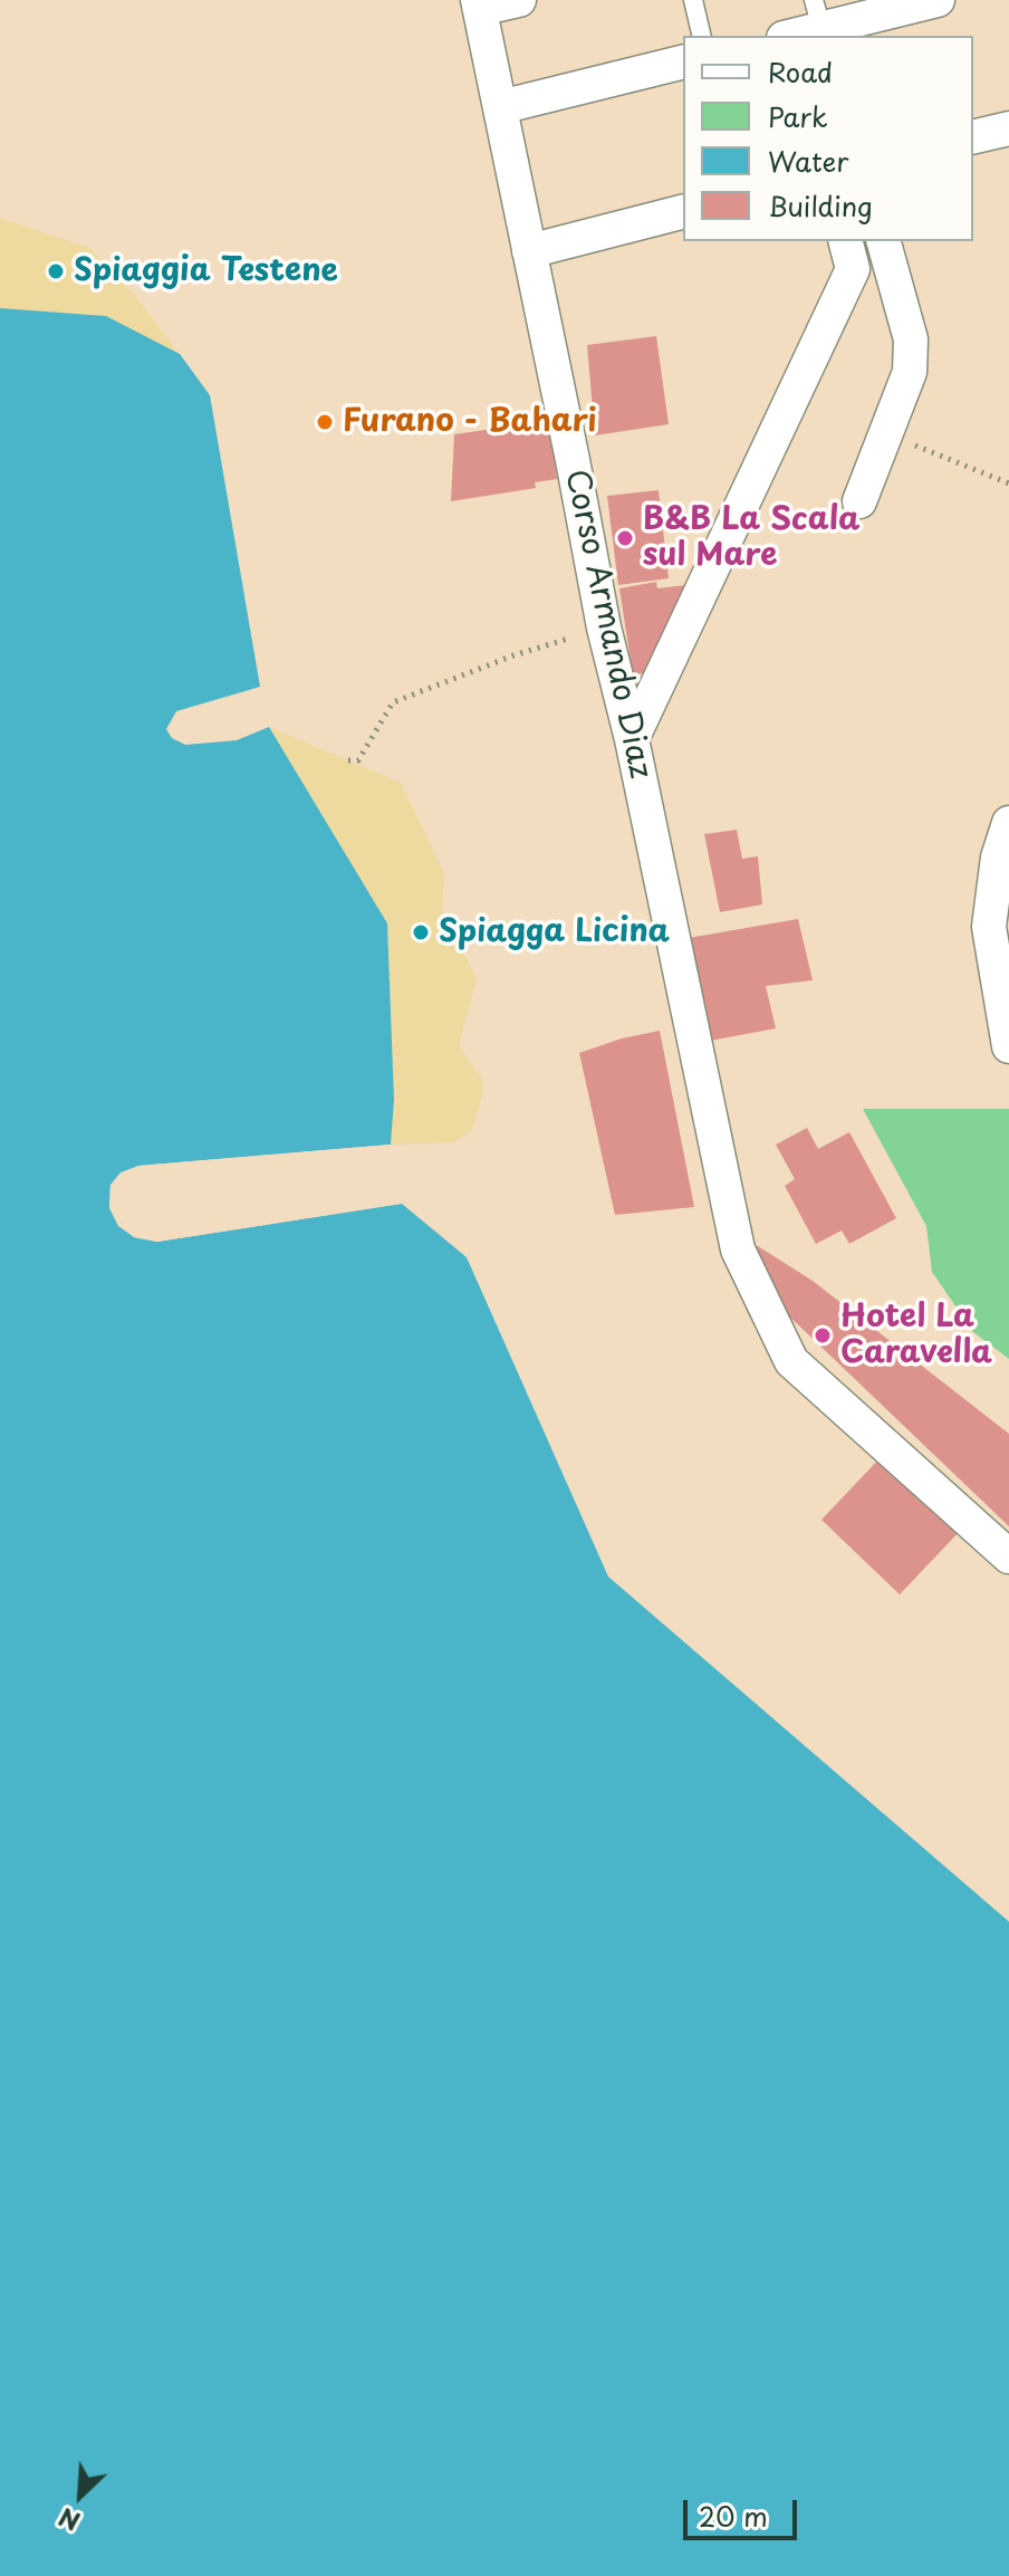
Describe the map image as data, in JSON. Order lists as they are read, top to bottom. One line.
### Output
{"streets":{"street":["Corso Armando Diaz"]},"places":["Spiaggia Testene","Furano - Bahari","B&B La Scala sul Mare","Spiagga Licina","Hotel La Caravella"],"legend":["Road","Park","Water","Building"],"scale_bar":"20 m","north":"bottom left"}
